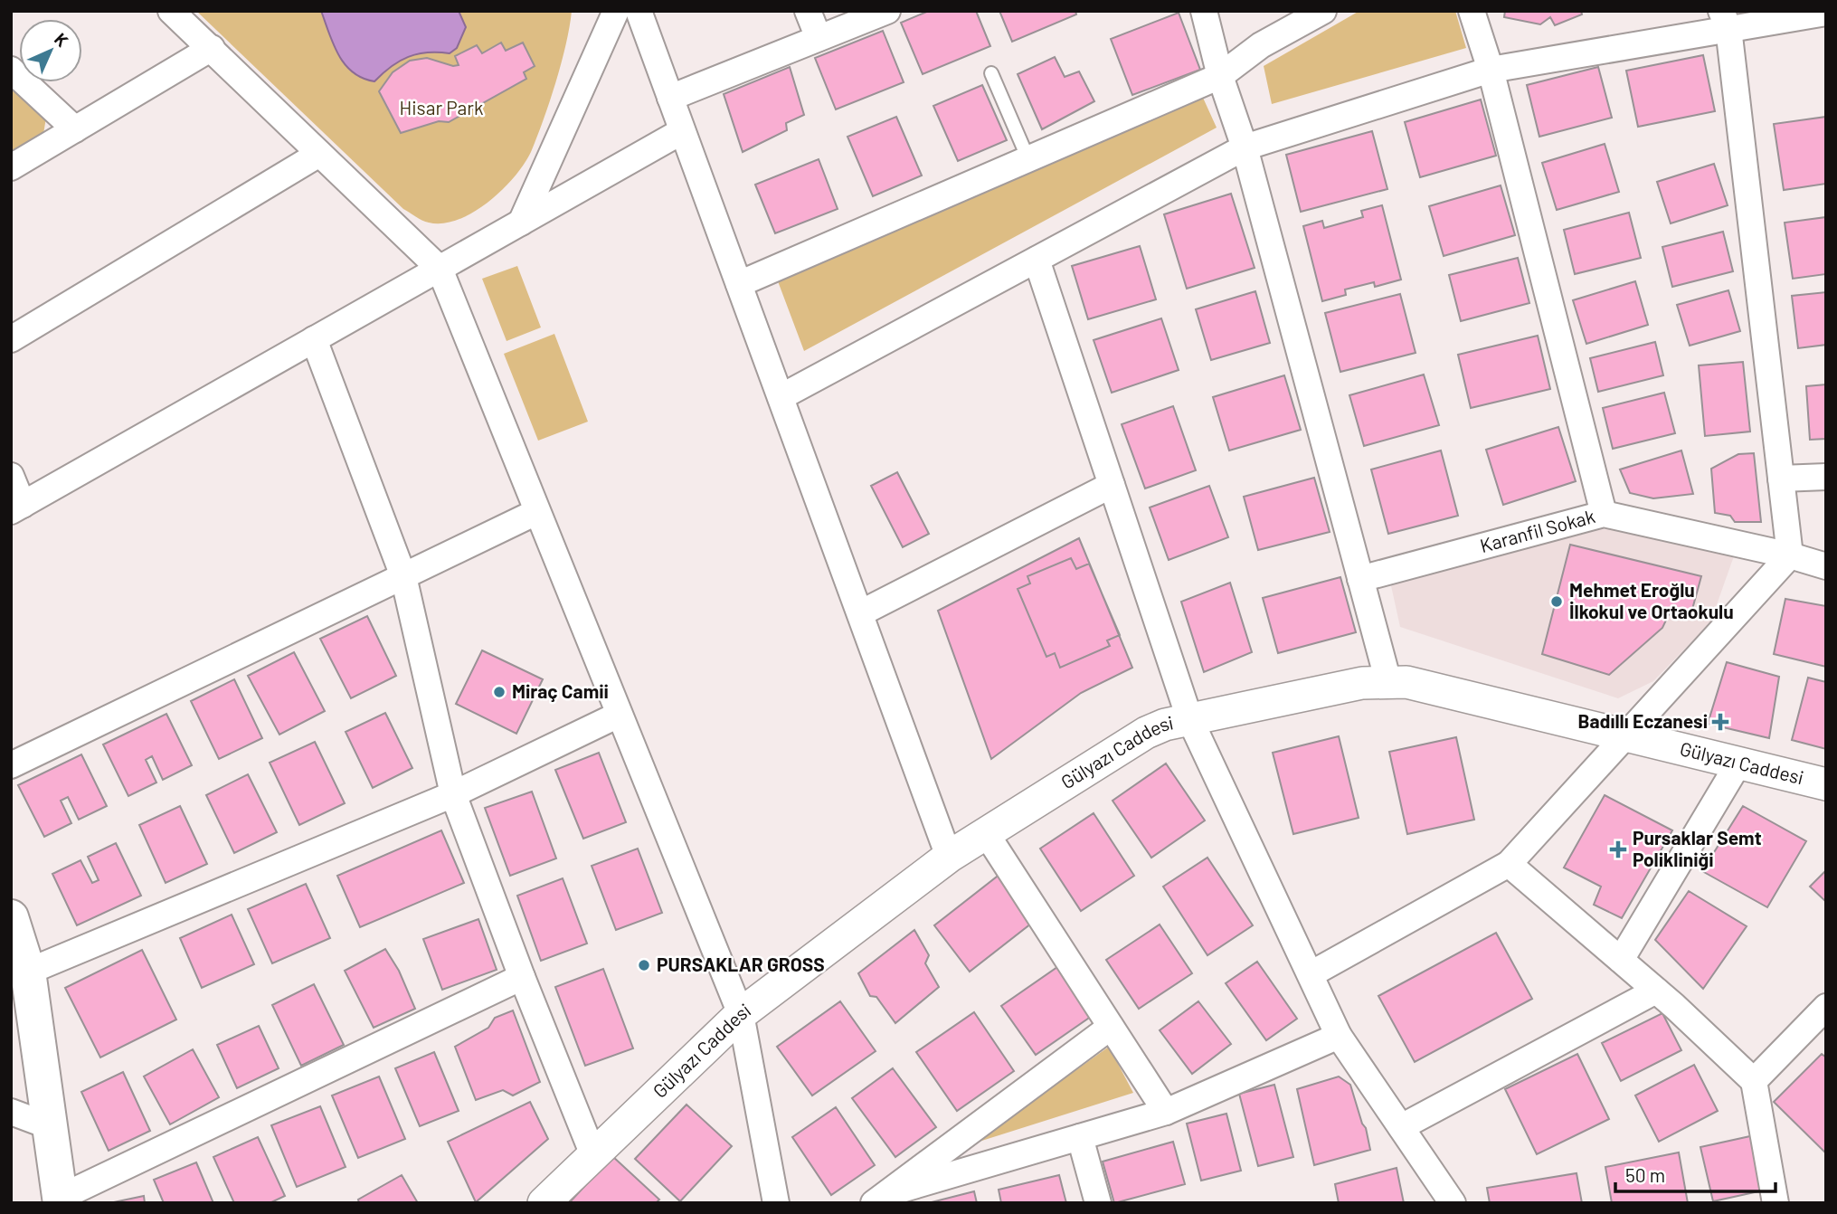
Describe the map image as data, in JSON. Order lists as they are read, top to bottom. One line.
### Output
{"streets":{"street":["Karanfil Sokak","Gülyazı Caddesi"]},"parks":["Hisar Park"],"places":{"other":["Mehmet Eroğlu İlkokul ve Ortaokulu","Miraç Camii","PURSAKLAR GROSS"],"health":["Badıllı Eczanesi","Pursaklar Semt Polikliniği"]},"scale_bar":"50 m","north":"top right"}
